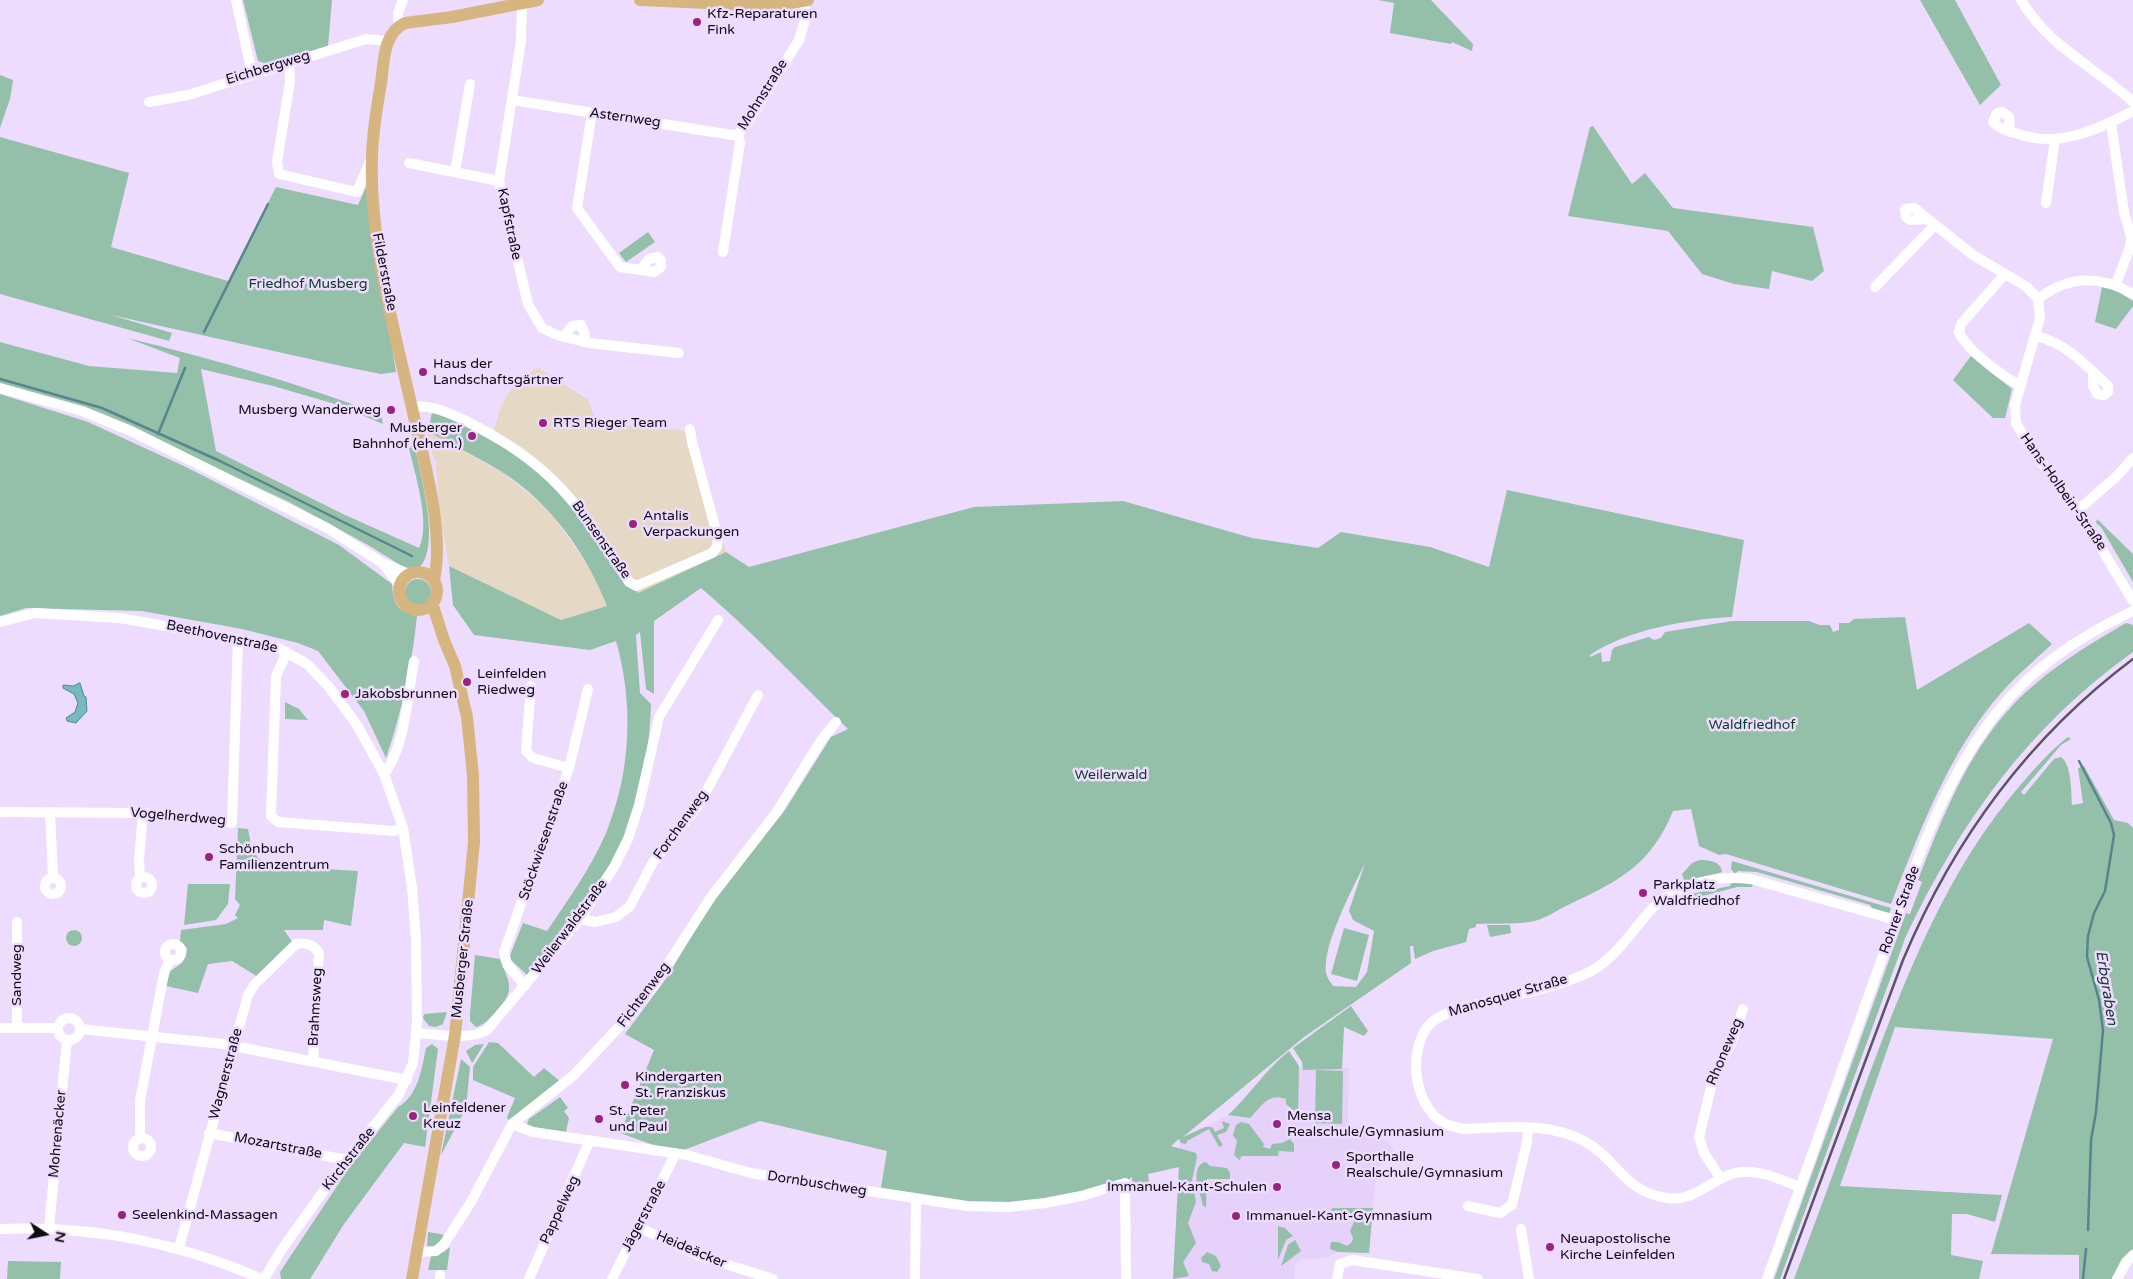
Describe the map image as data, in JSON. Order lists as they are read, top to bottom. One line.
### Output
{"streets":{"main road":["Filderstraße","Musberger Straße"],"street":["Eichbergweg","Mohnstraße","Asternweg","Kapfstraße","Hans-Holbein-Straße","Bunsenstraße","Beethovenstraße","Vogelherdweg","Forchenweg","Stöckwiesenstraße","Rohrer Straße","Weilerwaldstraße","Sandweg","Fichtenweg","Manosquer Straße","Brahmsweg","Rhoneweg","Wagnerstraße","Mohrenäcker","Mozartstraße","Kirchstraße","Dornbuschweg","Pappelweg","Jägerstraße","Heideäcker"]},"crossings":[["Eichbergweg","Filderstraße"],["Mohnstraße","Asternweg"],["Asternweg","Kapfstraße"],["Filderstraße","Bunsenstraße"],["Filderstraße","Musberger Straße"],["Beethovenstraße","Vogelherdweg"],["Beethovenstraße","Kirchstraße"],["Forchenweg","Weilerwaldstraße"],["Stöckwiesenstraße","Weilerwaldstraße"],["Rohrer Straße","Manosquer Straße"],["Weilerwaldstraße","Musberger Straße"],["Musberger Straße","Fichtenweg"],["Fichtenweg","Dornbuschweg"],["Manosquer Straße","Rhoneweg"],["Brahmsweg","Wagnerstraße"],["Wagnerstraße","Mozartstraße"],["Mozartstraße","Kirchstraße"],["Dornbuschweg","Pappelweg"],["Dornbuschweg","Jägerstraße"],["Jägerstraße","Heideäcker"]],"water":["Erbgraben"],"parks":["Friedhof Musberg","Waldfriedhof","Weilerwald"],"places":["Kfz-Reparaturen Fink","Haus der Landschaftsgärtner","Musberg Wanderweg","RTS Rieger Team","Musberger Bahnhof (ehem.)","Antalis Verpackungen","Leinfelden Riedweg","Jakobsbrunnen","Schönbuch Familienzentrum","Parkplatz Waldfriedhof","Kindergarten St. Franziskus","Leinfeldener Kreuz","St. Peter und Paul","Mensa Realschule/Gymnasium","Sporthalle Realschule/Gymnasium","Immanuel-Kant-Schulen","Seelenkind-Massagen","Immanuel-Kant-Gymnasium","Neuapostolische Kirche Leinfelden"],"north":"right"}
